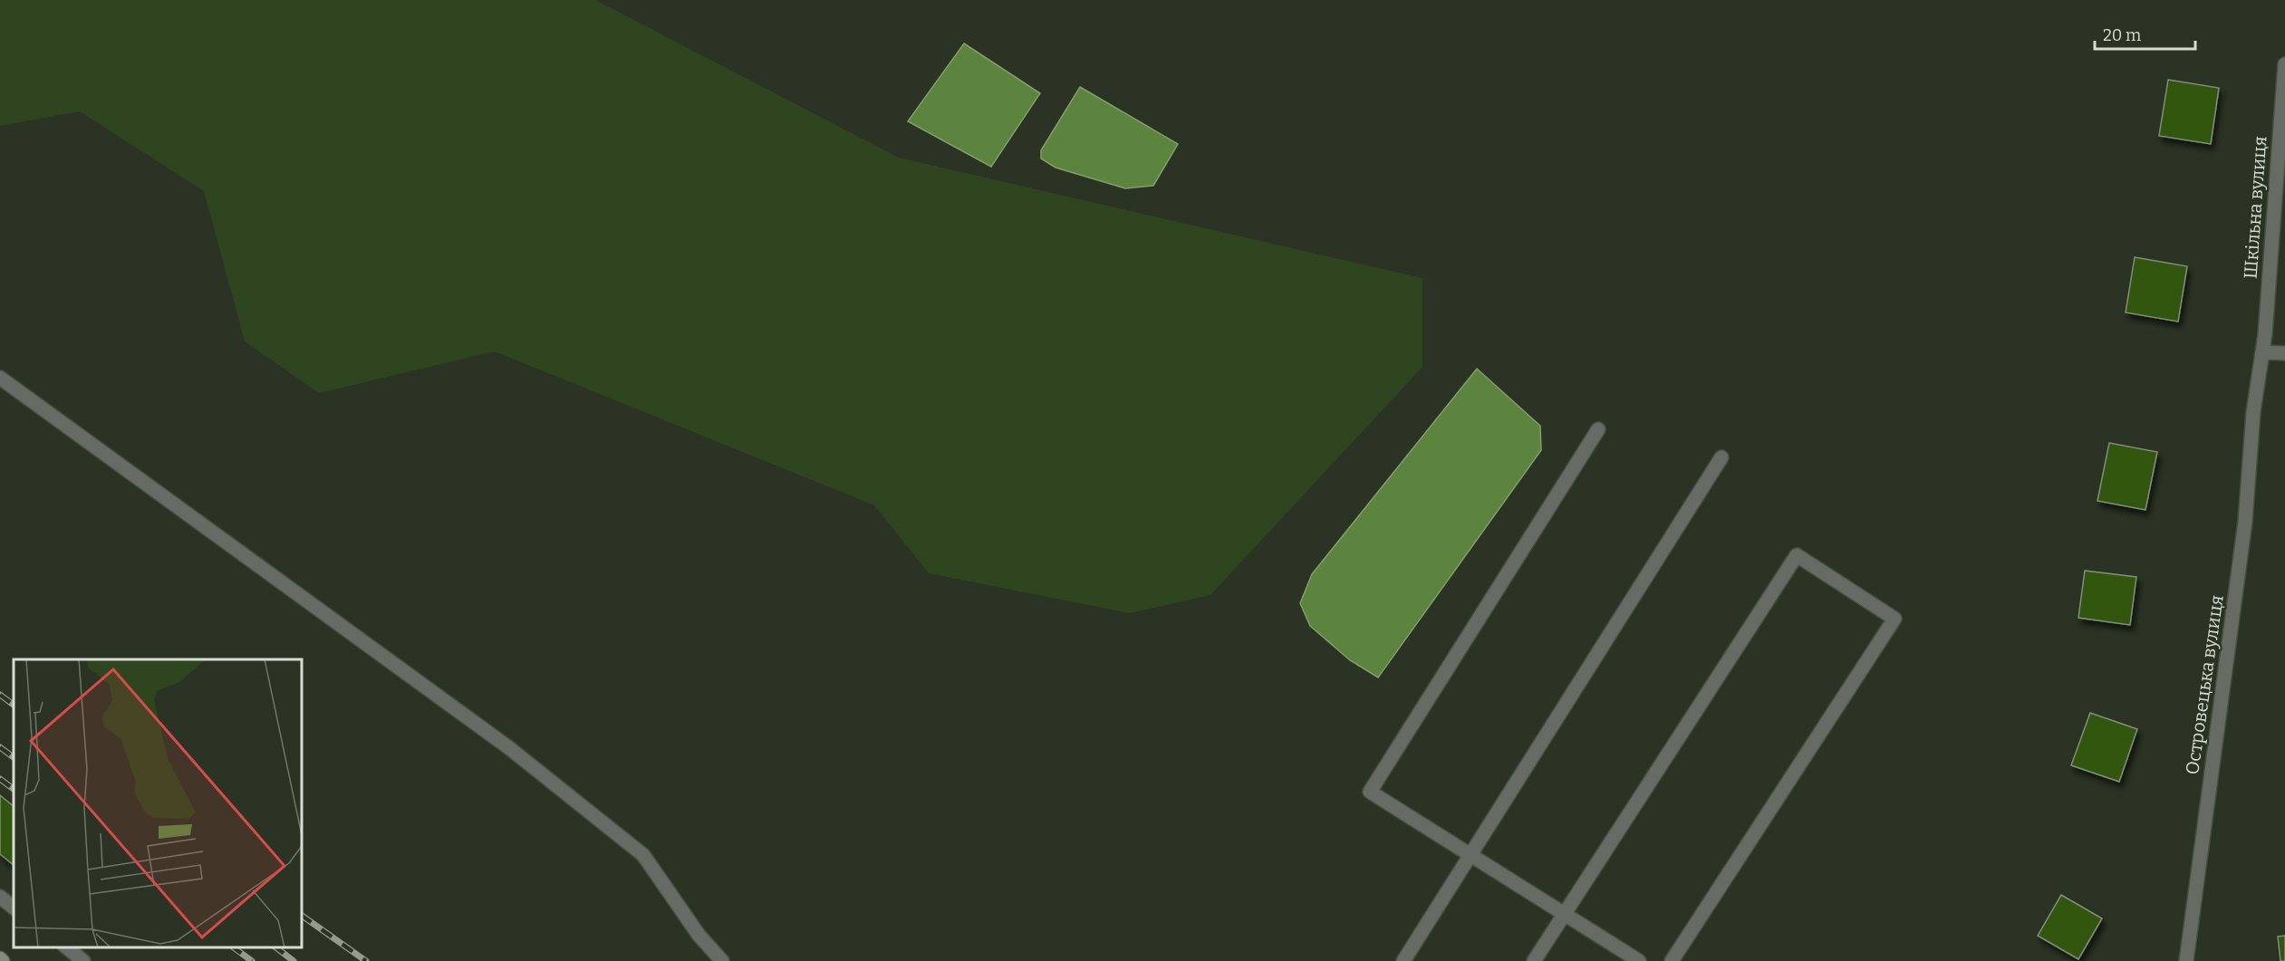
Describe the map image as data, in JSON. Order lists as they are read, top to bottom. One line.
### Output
{"streets":{"street":["Шкільна вулиця","Островецька вулиця"]},"crossings":[["Шкільна вулиця","Островецька вулиця"]],"scale_bar":"20 m"}
